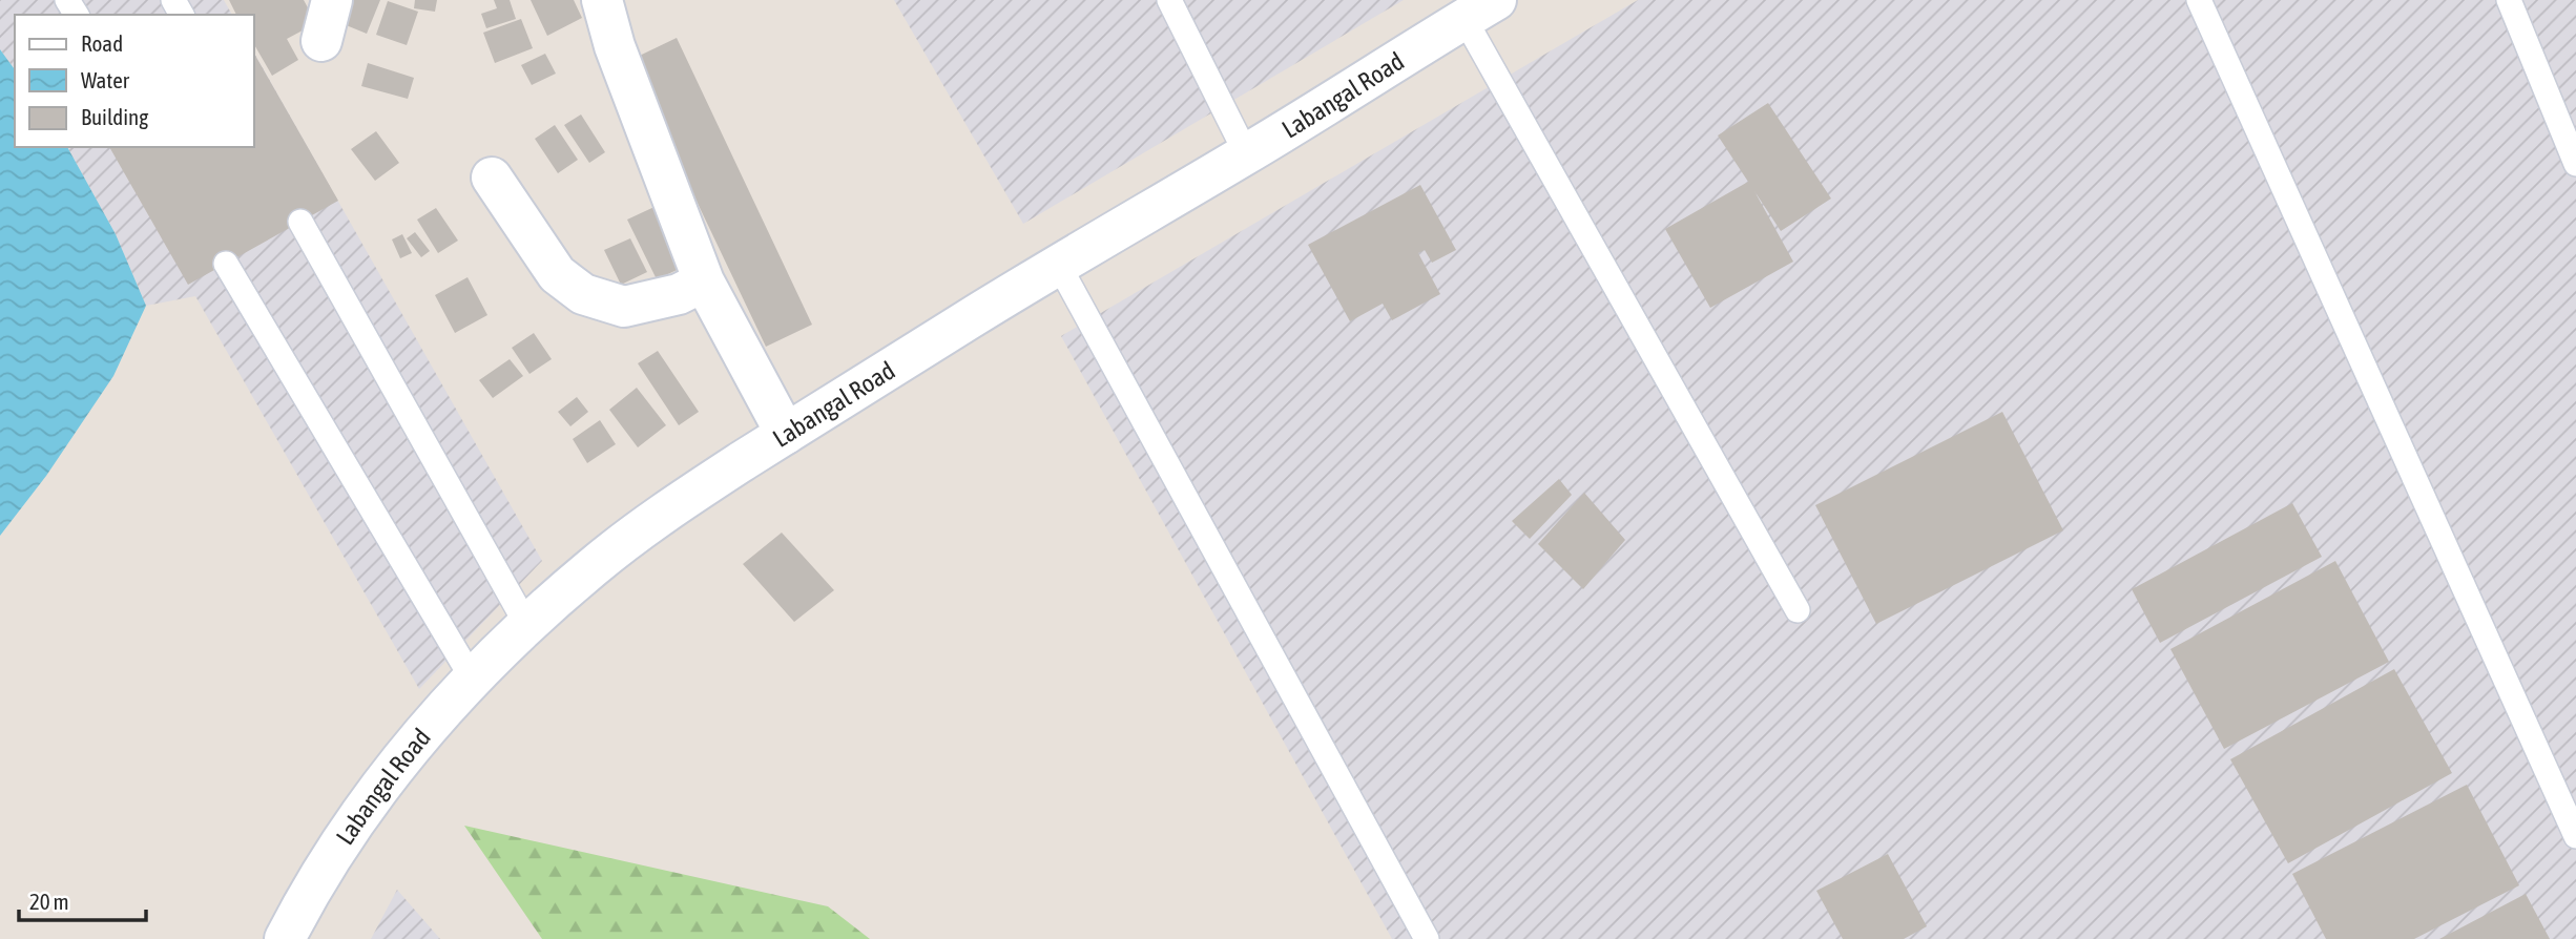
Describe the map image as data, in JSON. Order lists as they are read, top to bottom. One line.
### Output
{"streets":{"main road":["Labangal Road"]},"legend":["Road","Water","Building"],"scale_bar":"20 m"}
